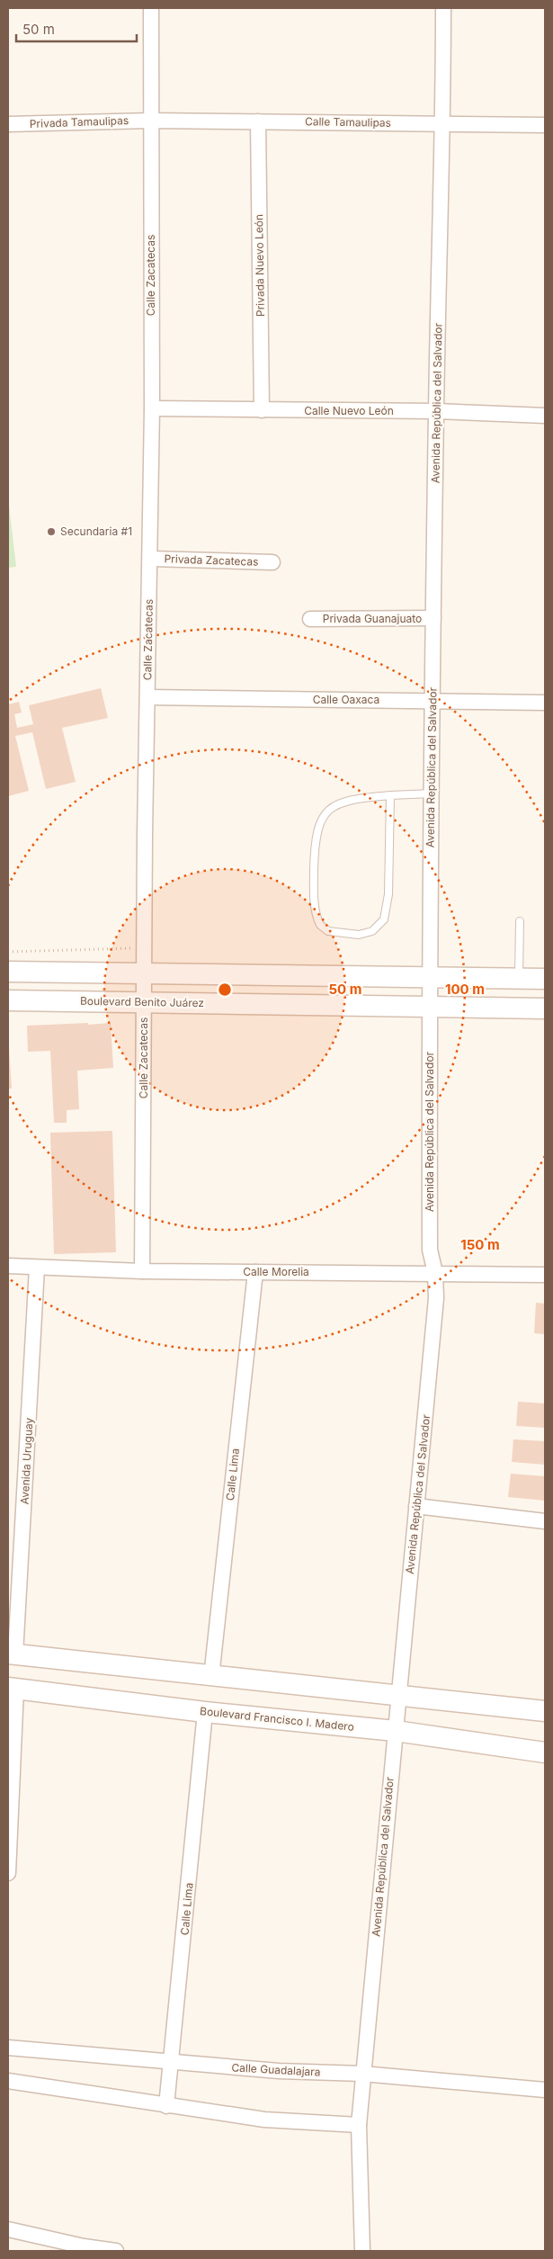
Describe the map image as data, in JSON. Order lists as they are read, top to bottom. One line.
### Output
{"streets":{"main road":["Boulevard Benito Juárez","Boulevard Francisco I. Madero"],"street":["Privada Tamaulipas","Calle Tamaulipas","Privada Nuevo León","Calle Zacatecas","Avenida República del Salvador","Calle Nuevo León","Privada Zacatecas","Privada Guanajuato","Calle Oaxaca","Calle Morelia","Avenida Uruguay","Calle Lima","Calle Guadalajara"]},"crossings":[["Privada Tamaulipas","Calle Tamaulipas"],["Privada Tamaulipas","Calle Zacatecas"],["Calle Tamaulipas","Privada Nuevo León"],["Calle Tamaulipas","Calle Zacatecas"],["Calle Tamaulipas","Avenida República del Salvador"],["Privada Nuevo León","Calle Nuevo León"],["Calle Zacatecas","Calle Nuevo León"],["Calle Zacatecas","Privada Zacatecas"],["Calle Zacatecas","Calle Oaxaca"],["Calle Zacatecas","Boulevard Benito Juárez"],["Calle Zacatecas","Calle Morelia"],["Avenida República del Salvador","Calle Nuevo León"],["Avenida República del Salvador","Privada Guanajuato"],["Avenida República del Salvador","Calle Oaxaca"],["Avenida República del Salvador","Boulevard Benito Juárez"],["Avenida República del Salvador","Calle Morelia"],["Avenida República del Salvador","Boulevard Francisco I. Madero"],["Avenida República del Salvador","Calle Guadalajara"],["Calle Morelia","Avenida Uruguay"],["Calle Morelia","Calle Lima"],["Calle Lima","Boulevard Francisco I. Madero"],["Calle Lima","Calle Guadalajara"]],"places":["Secundaria #1"],"scale_bar":"50 m","rings":["50 m","100 m","150 m"]}
